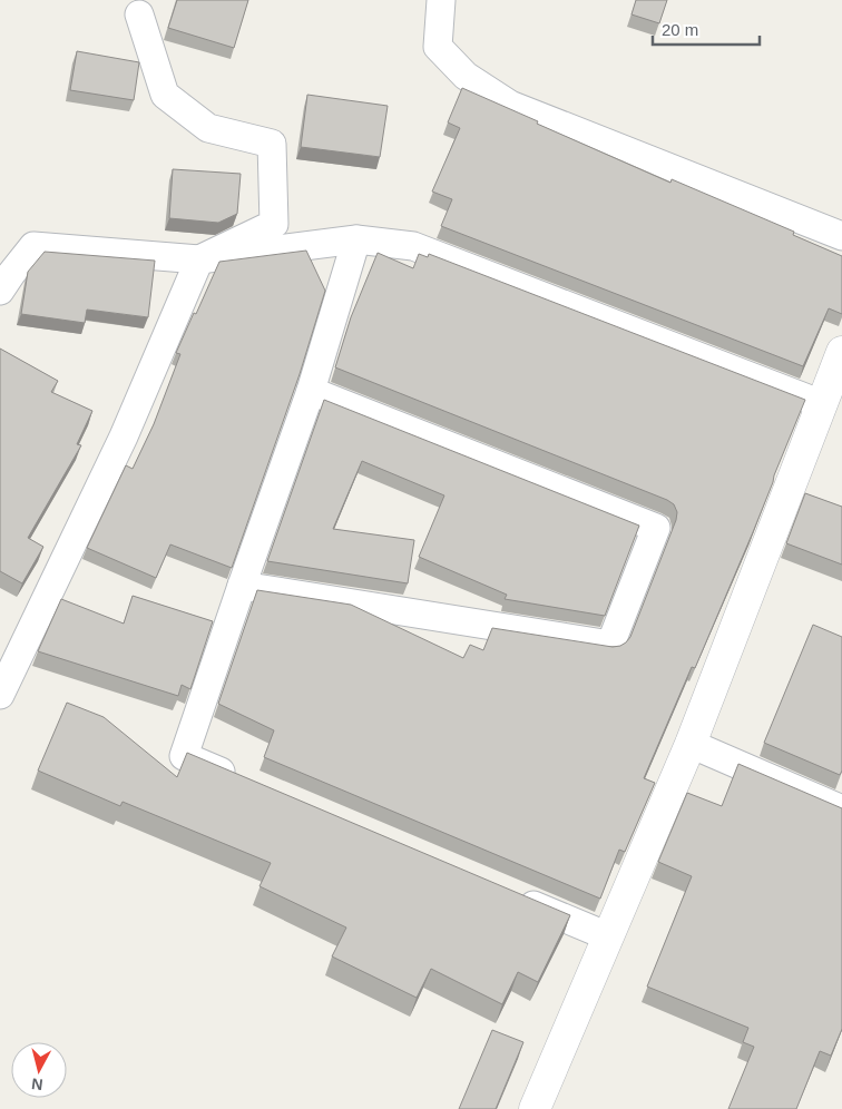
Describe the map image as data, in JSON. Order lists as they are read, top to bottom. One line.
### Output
{"scale_bar":"20 m","north":"bottom"}
